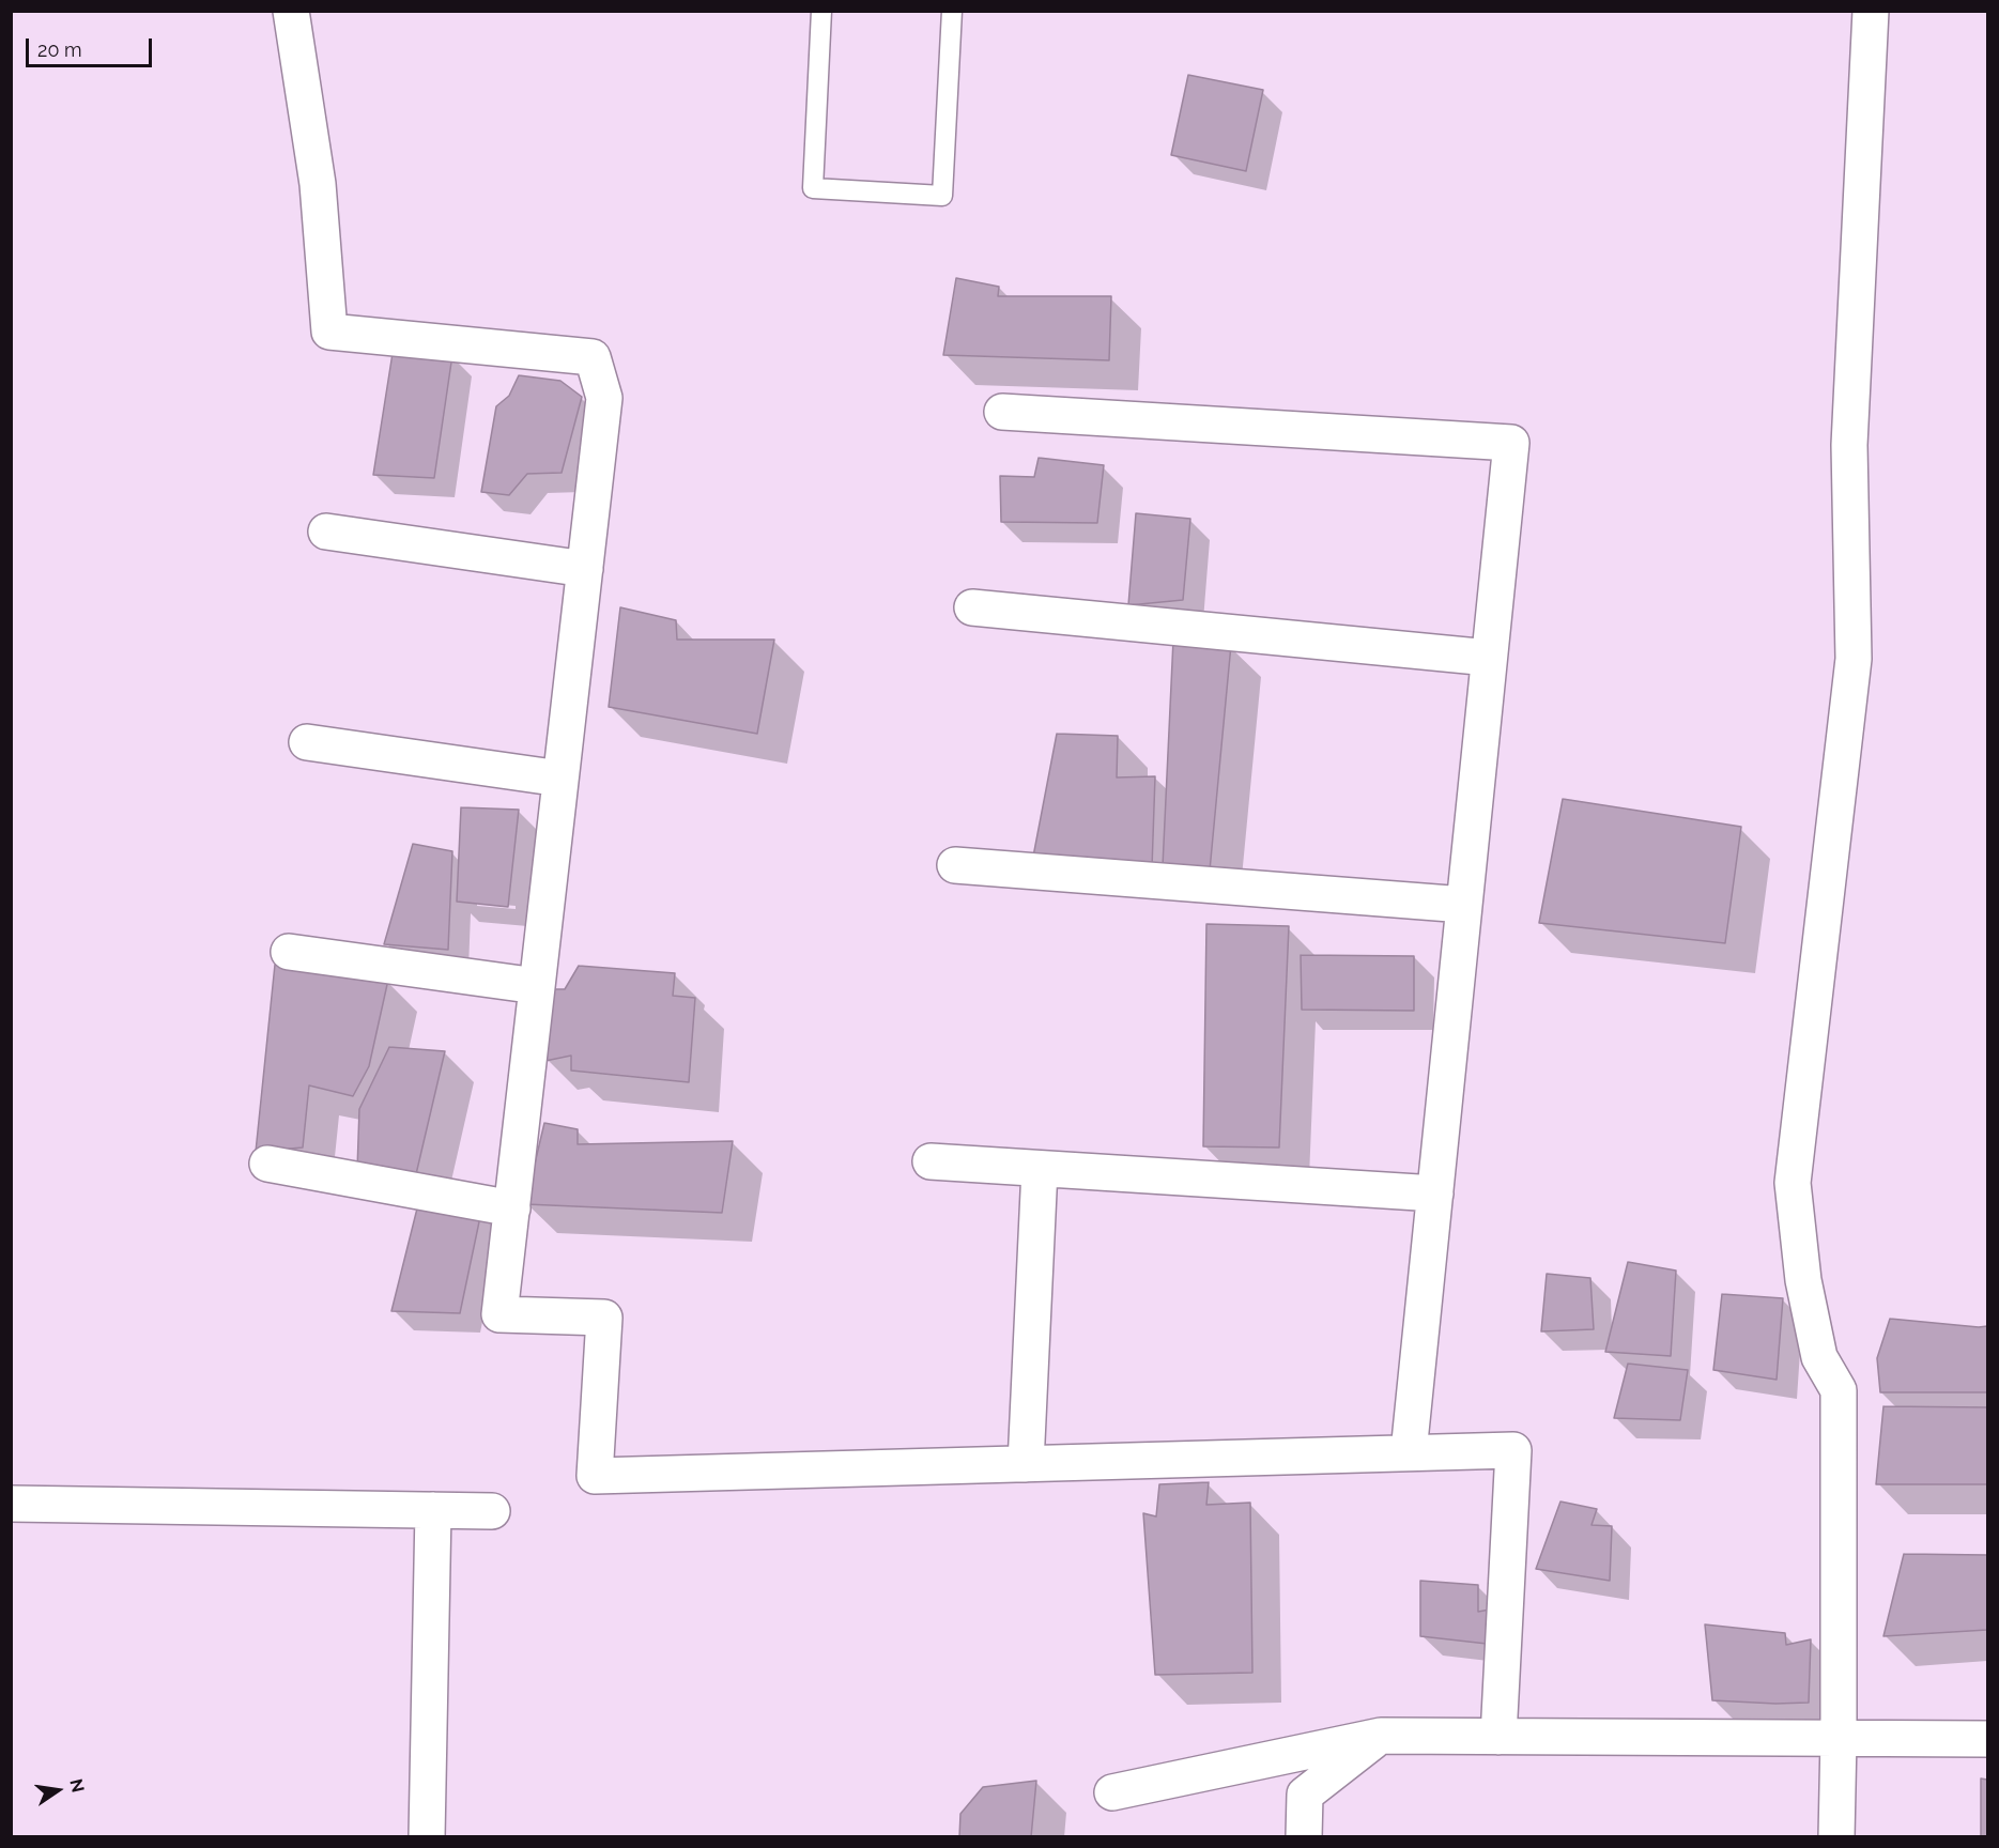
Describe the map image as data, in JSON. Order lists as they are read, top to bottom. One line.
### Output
{"scale_bar":"20 m","north":"right"}
